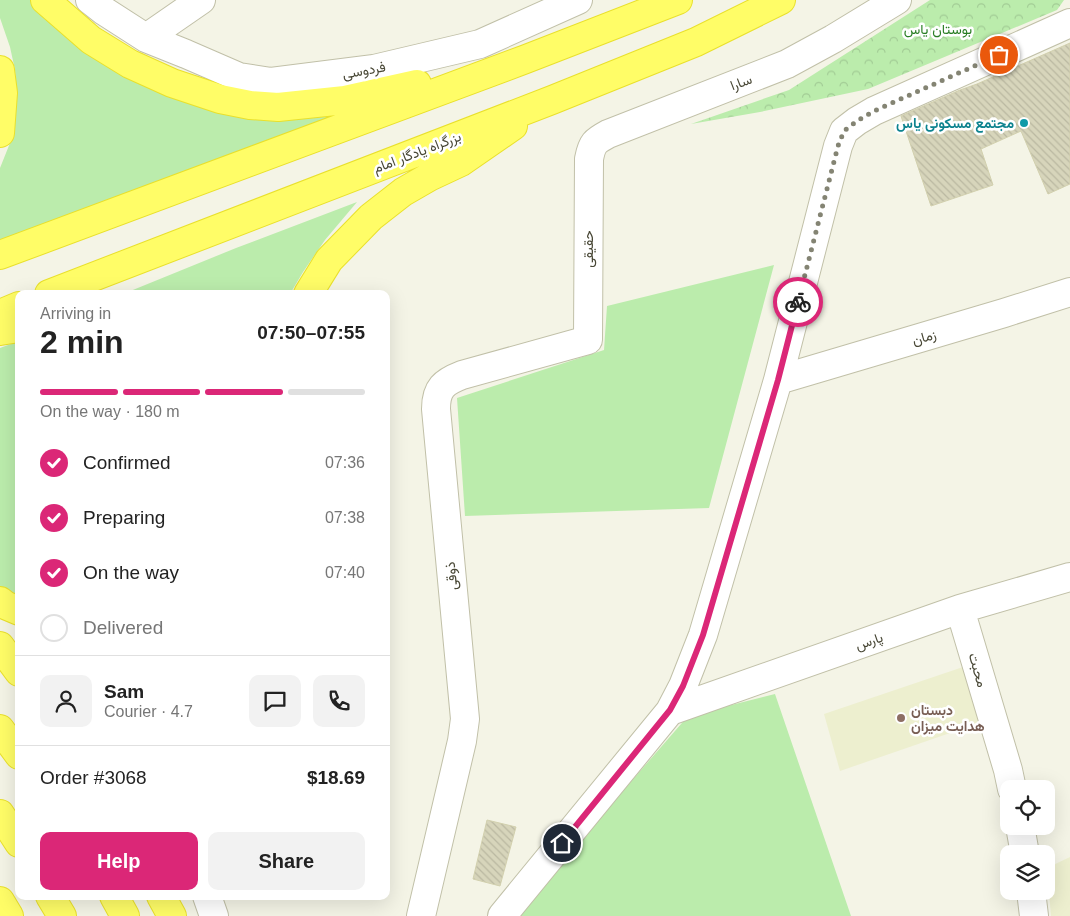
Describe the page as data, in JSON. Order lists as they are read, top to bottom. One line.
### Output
{"streets":{"highway":["بزرگراه یادگار امام"],"street":["فردوسی","سارا","حقیقی","زمان","ذوقی","پارس","محبت"]},"crossings":[["سارا","حقیقی"],["حقیقی","ذوقی"],["پارس","محبت"]],"parks":["بوستان یاس"],"places":["مجتمع مسکونی یاس","دبستان هدایت میزان"],"page":{"heading":["2 min","Arriving in","07:50–07:55"],"panel":["Sam","Courier · 4.7","Order #3068","$18.69"],"bar":"On the way · 180 m","list":[["Confirmed","07:36"],["Preparing","07:38"],["On the way","07:40"],"Delivered"],"buttons":["Help","Share"]}}
